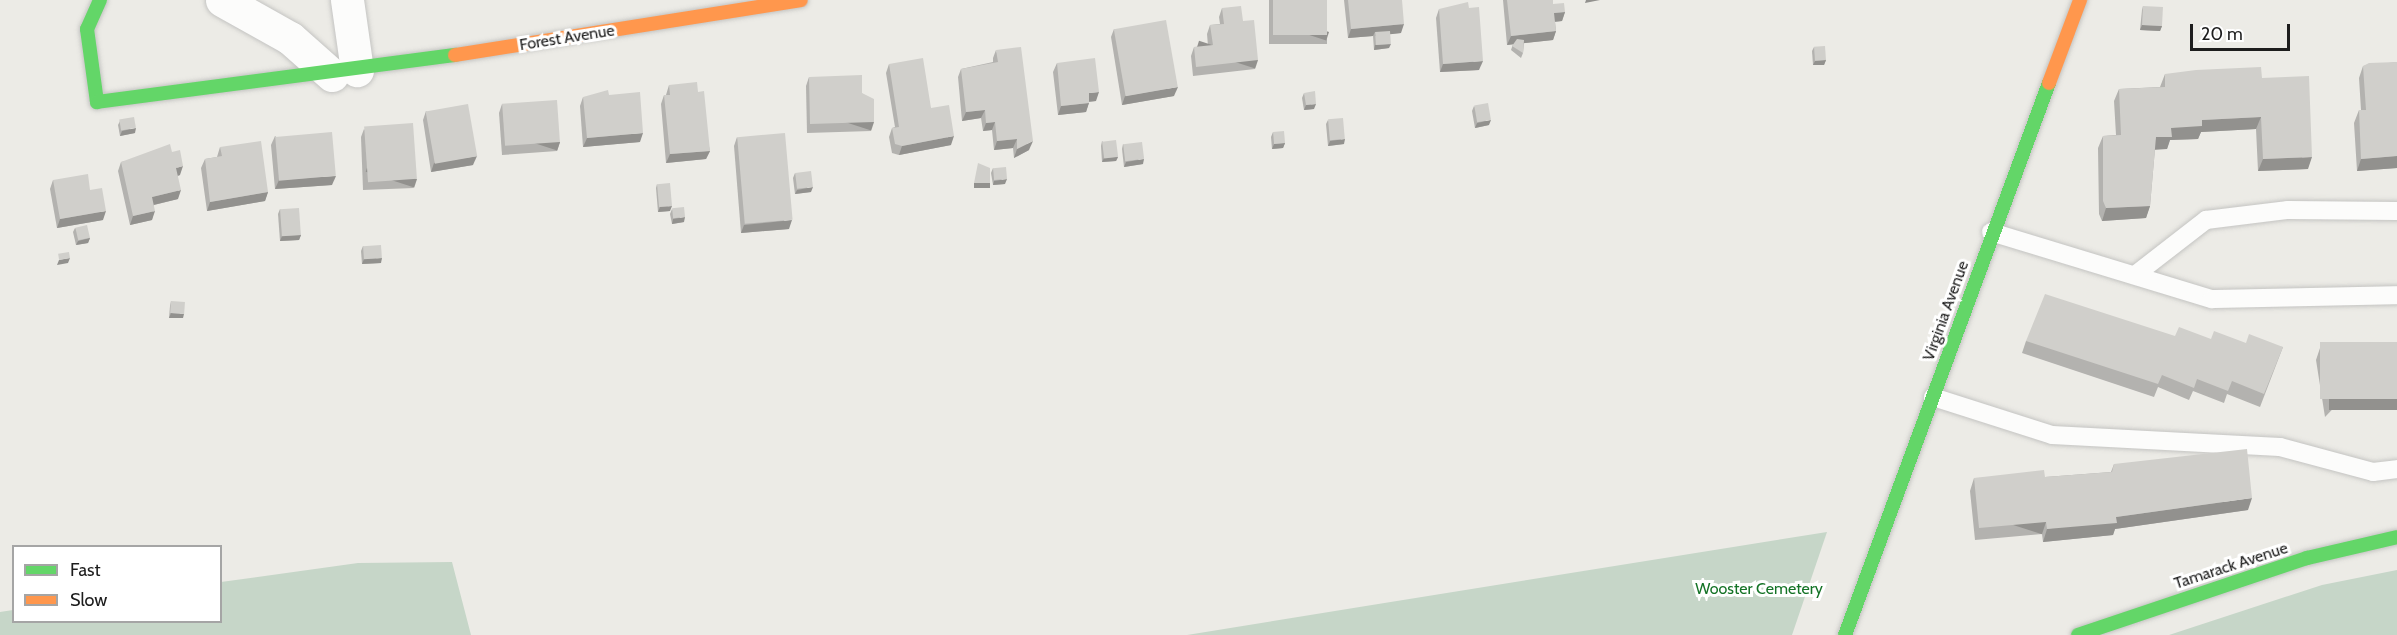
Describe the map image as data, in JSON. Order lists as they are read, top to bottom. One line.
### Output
{"streets":{"street":["Forest Avenue","Virginia Avenue","Tamarack Avenue"]},"parks":["Wooster Cemetery"],"legend":["Fast","Slow"],"scale_bar":"20 m"}
